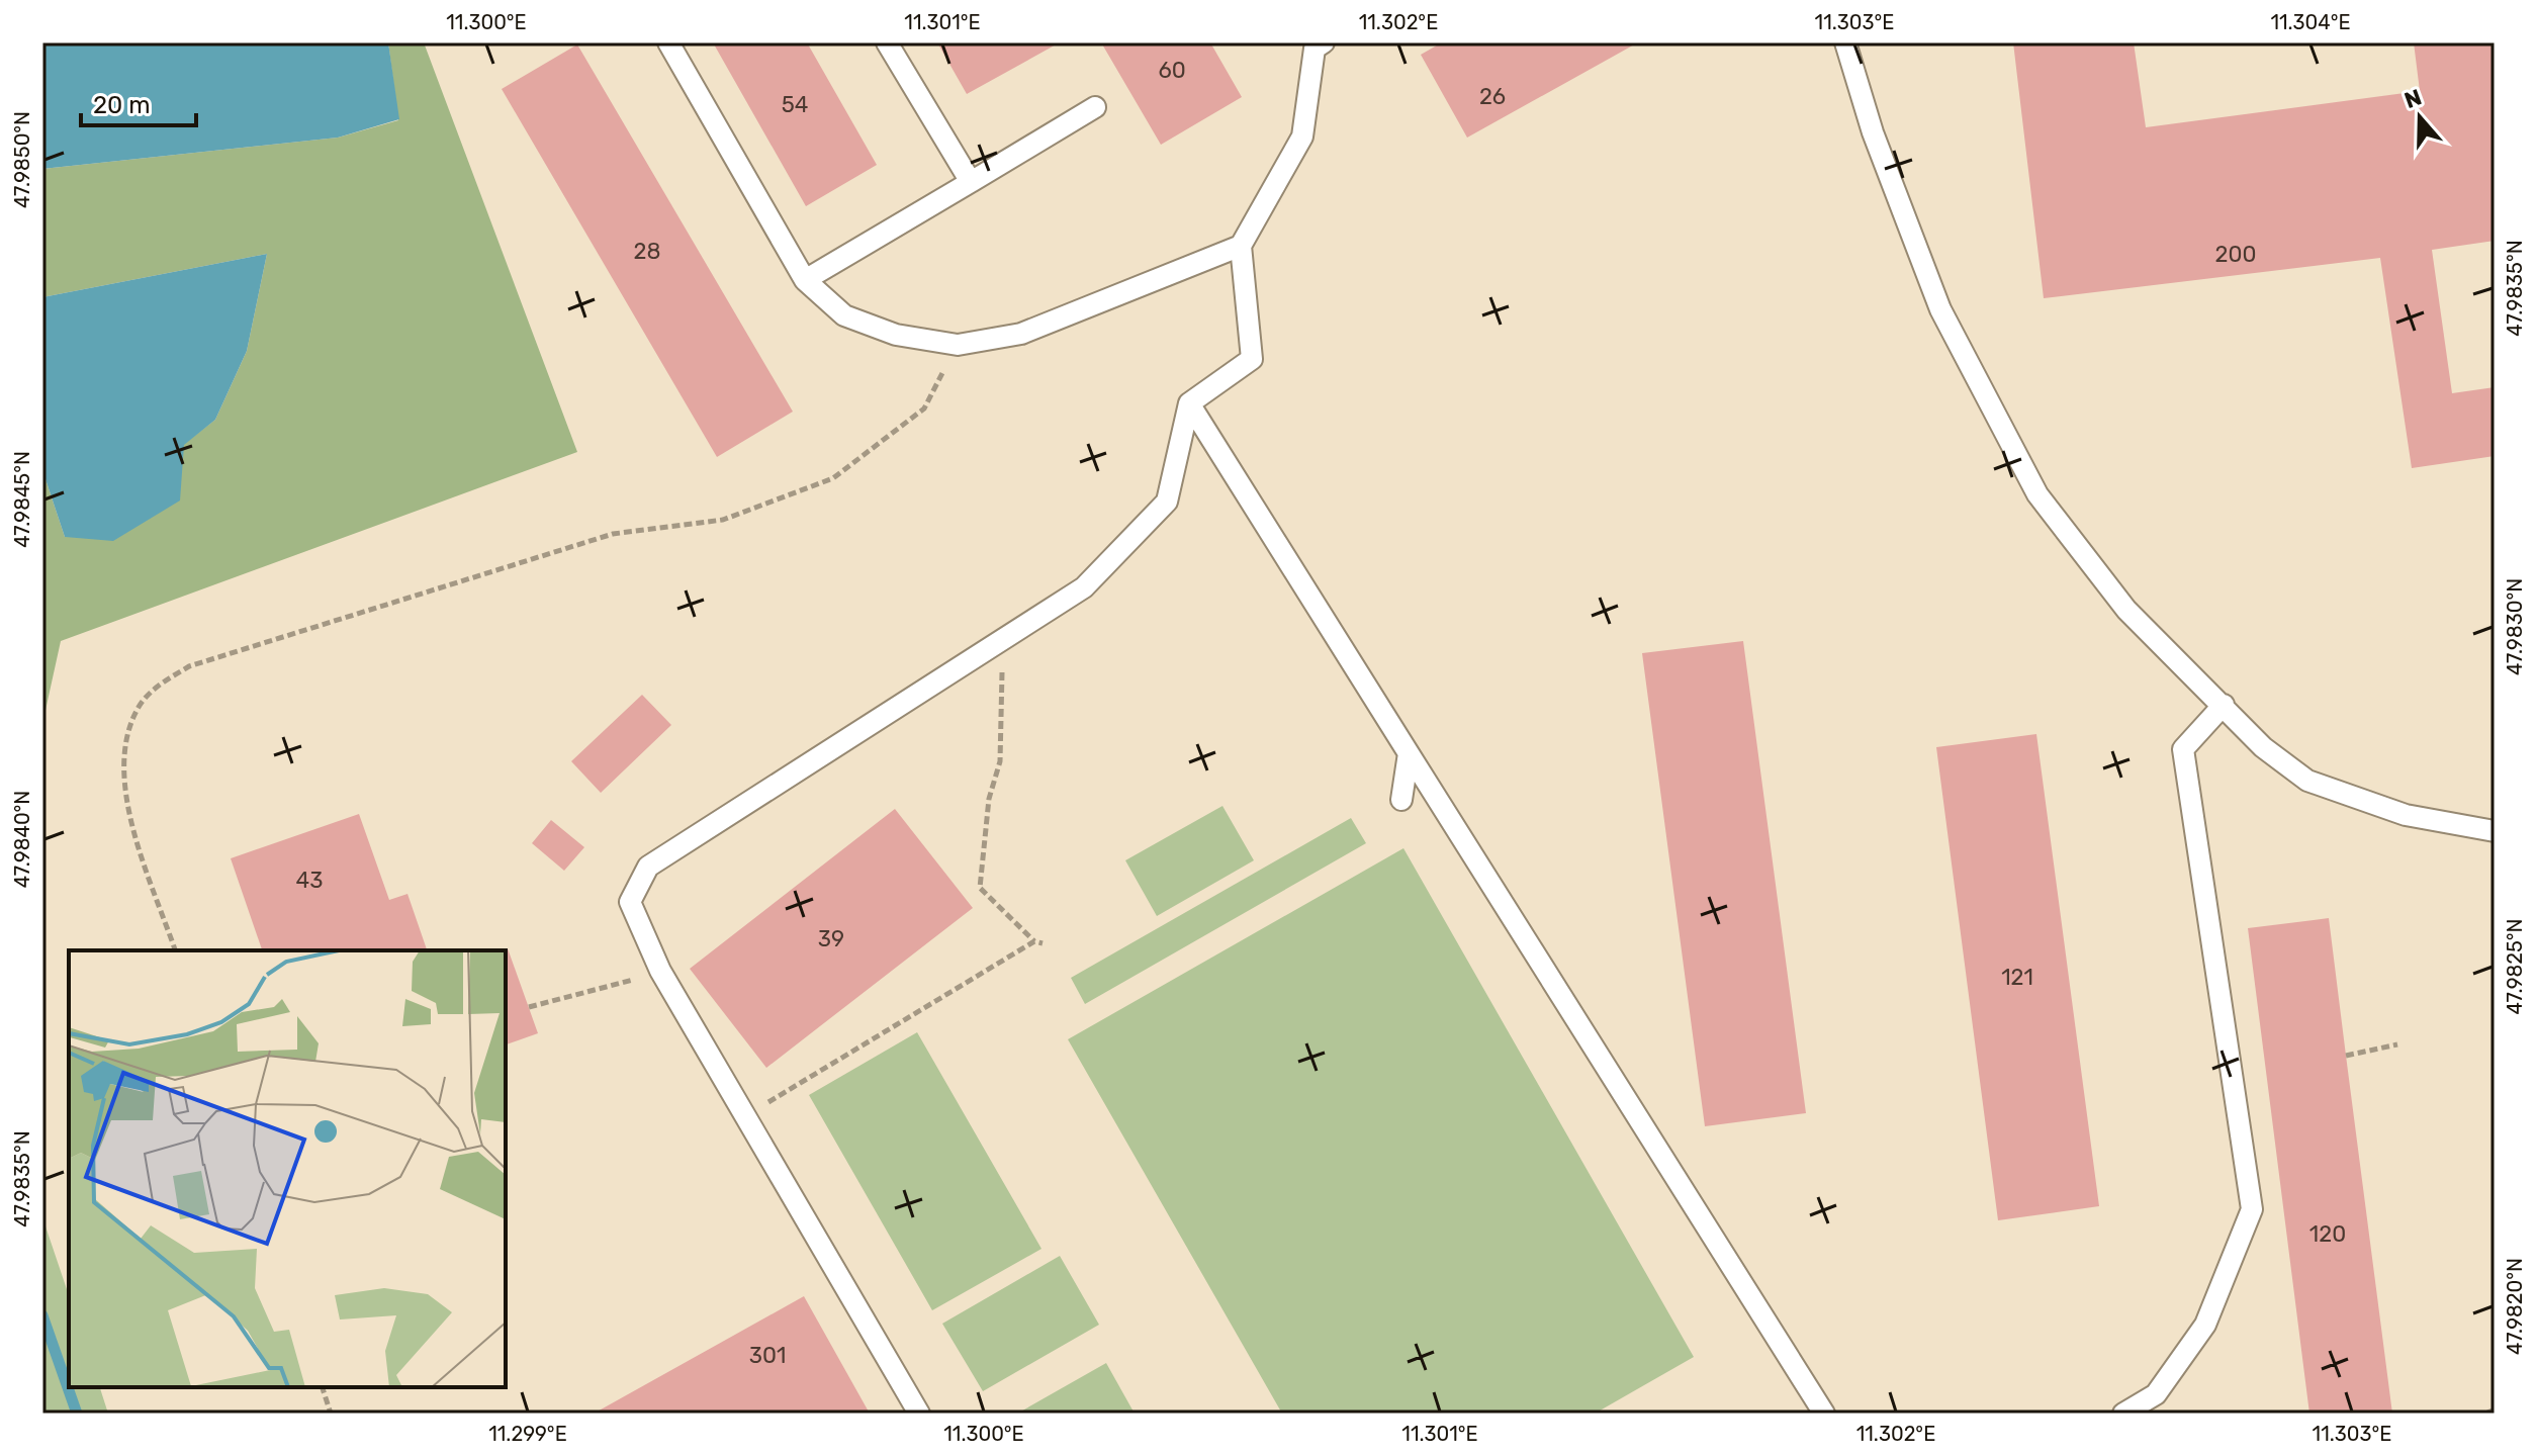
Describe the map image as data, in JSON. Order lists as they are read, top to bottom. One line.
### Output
{"house_numbers":["60","26","54","28","200","43","39","121","120","301"],"scale_bar":"20 m","north":"top","coordinates":["11.300°E","11.301°E","11.302°E","11.303°E","11.304°E","47.9850°N","47.9835°N","47.9845°N","47.9830°N","47.9840°N","47.9825°N","47.9820°N","11.299°E"]}
